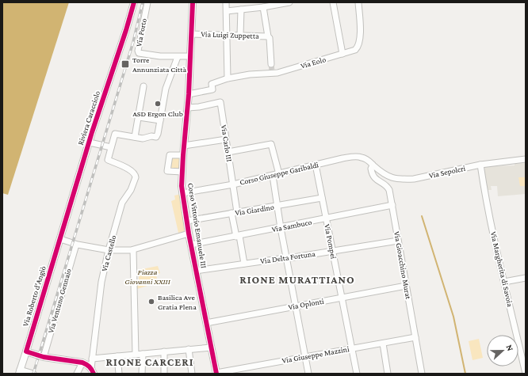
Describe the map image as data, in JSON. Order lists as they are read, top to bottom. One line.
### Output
{"streets":{"street":["Via Porto","Via Luigi Zuppetta","Via Eolo","Riviera Caracciolo","Via Carlo III","Via Sepolcri","Corso Giuseppe Garibaldi","Via Giardino","Corso Vittorio Emanuele III","Via Sambuco","Via Pompei","Via Castello","Via Delta Fortuna","Via Gioacchino Murat","Via Margherita di Savoia","Via Roberto d'Angiò","Via Ventuno Gennaio","Via Oplonti","Via Giuseppe Mazzini"]},"crossings":[["Via Luigi Zuppetta","Corso Vittorio Emanuele III"],["Via Eolo","Corso Vittorio Emanuele III"],["Riviera Caracciolo","Via Roberto d'Angiò"],["Via Carlo III","Corso Giuseppe Garibaldi"],["Via Carlo III","Via Giardino"],["Via Carlo III","Corso Vittorio Emanuele III"],["Via Carlo III","Via Sambuco"],["Via Carlo III","Via Delta Fortuna"],["Via Sepolcri","Corso Giuseppe Garibaldi"],["Via Sepolcri","Via Gioacchino Murat"],["Via Sepolcri","Via Margherita di Savoia"],["Corso Giuseppe Garibaldi","Corso Vittorio Emanuele III"],["Corso Giuseppe Garibaldi","Via Pompei"],["Corso Giuseppe Garibaldi","Via Gioacchino Murat"],["Via Giardino","Corso Vittorio Emanuele III"],["Via Giardino","Via Pompei"],["Corso Vittorio Emanuele III","Via Sambuco"],["Corso Vittorio Emanuele III","Via Delta Fortuna"],["Corso Vittorio Emanuele III","Via Oplonti"],["Corso Vittorio Emanuele III","Via Giuseppe Mazzini"],["Via Sambuco","Via Pompei"],["Via Sambuco","Via Gioacchino Murat"],["Via Pompei","Via Delta Fortuna"],["Via Pompei","Via Oplonti"],["Via Pompei","Via Giuseppe Mazzini"],["Via Delta Fortuna","Via Gioacchino Murat"],["Via Gioacchino Murat","Via Oplonti"],["Via Gioacchino Murat","Via Giuseppe Mazzini"]],"districts":["RIONE MURATTIANO","RIONE CARCERI"],"parks":["Piazza Giovanni XXIII"],"places":{"transit":["Torre Annunziata Città"],"other":["ASD Ergon Club","Basilica Ave Gratia Plena"]},"north":"right"}
